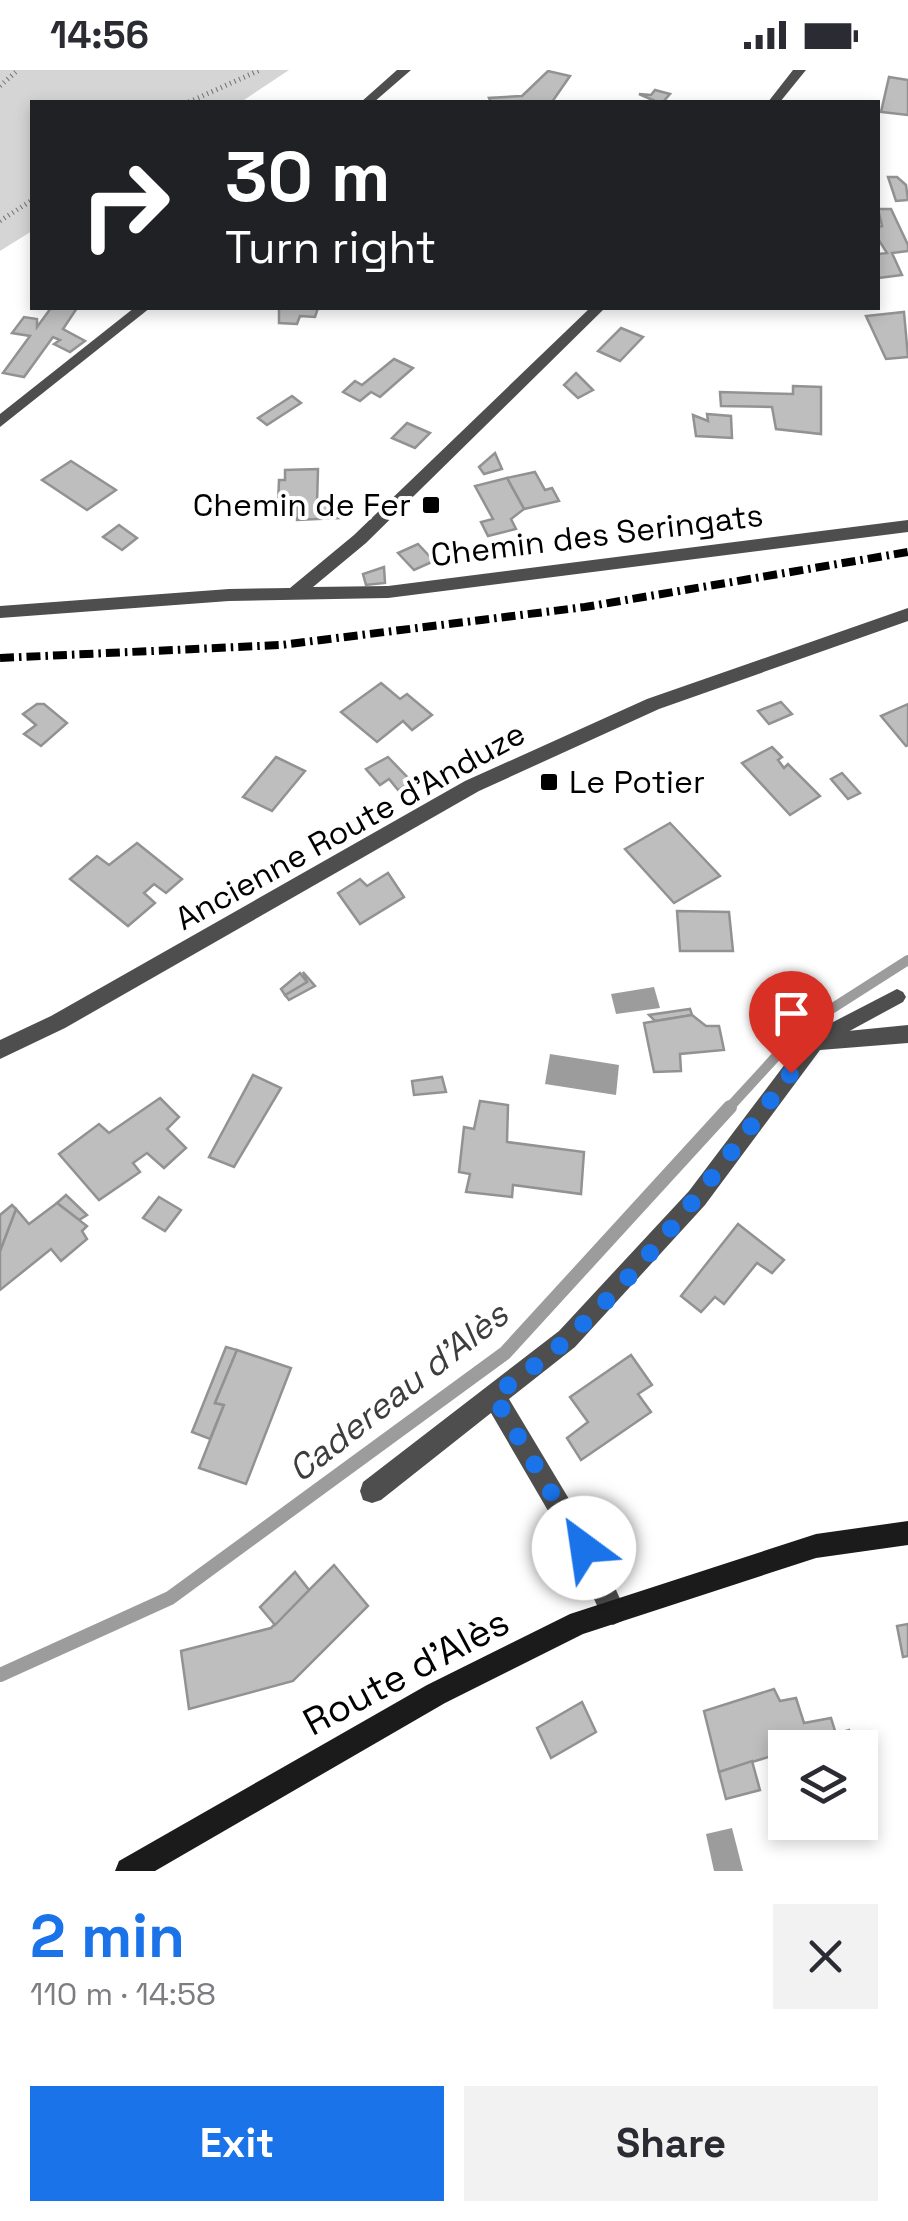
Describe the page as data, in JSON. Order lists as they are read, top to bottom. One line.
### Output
{"streets":{"main road":["Route d'Alès"],"street":["Chemin des Seringats","Ancienne Route d'Anduze"]},"water":["Cadereau d'Alès"],"places":{"transit":["Chemin de Fer","Le Potier"]},"page":{"status":"14:56","turn":["30 m","Turn right"],"heading":["2 min","110 m · 14:58"],"buttons":["Exit","Share"]}}
